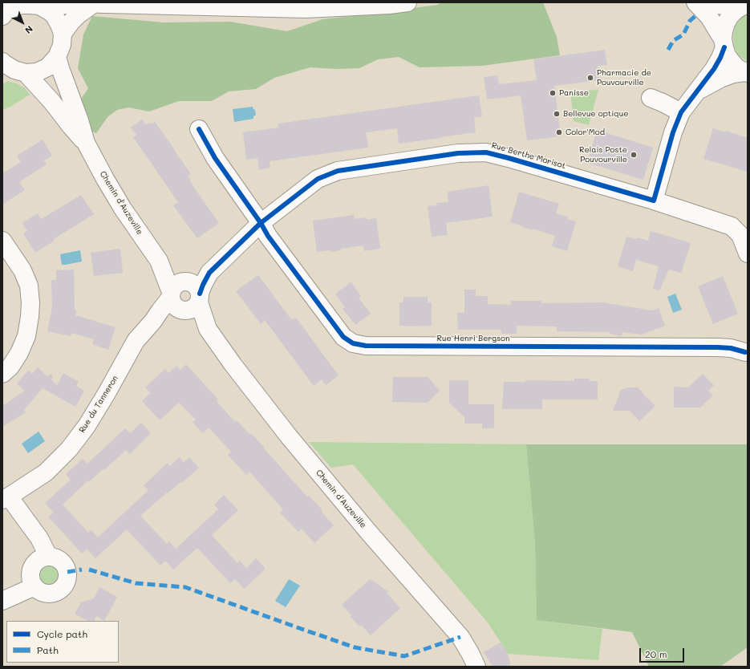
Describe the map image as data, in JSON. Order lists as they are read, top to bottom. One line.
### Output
{"streets":{"street":["Rue Berthe Morisot","Chemin d'Auzeville","Rue Henri Bergson","Rue du Tanneron"]},"crossings":[["Rue Berthe Morisot","Chemin d'Auzeville"],["Rue Berthe Morisot","Rue Henri Bergson"],["Rue Berthe Morisot","Rue du Tanneron"],["Chemin d'Auzeville","Rue du Tanneron"]],"places":["Pharmacie de Pouvourville","Panisse","Bellevue optique","Color'Mod","Relais Poste Pouvourville"],"legend":["Cycle path","Path"],"scale_bar":"20 m","north":"bottom right"}
